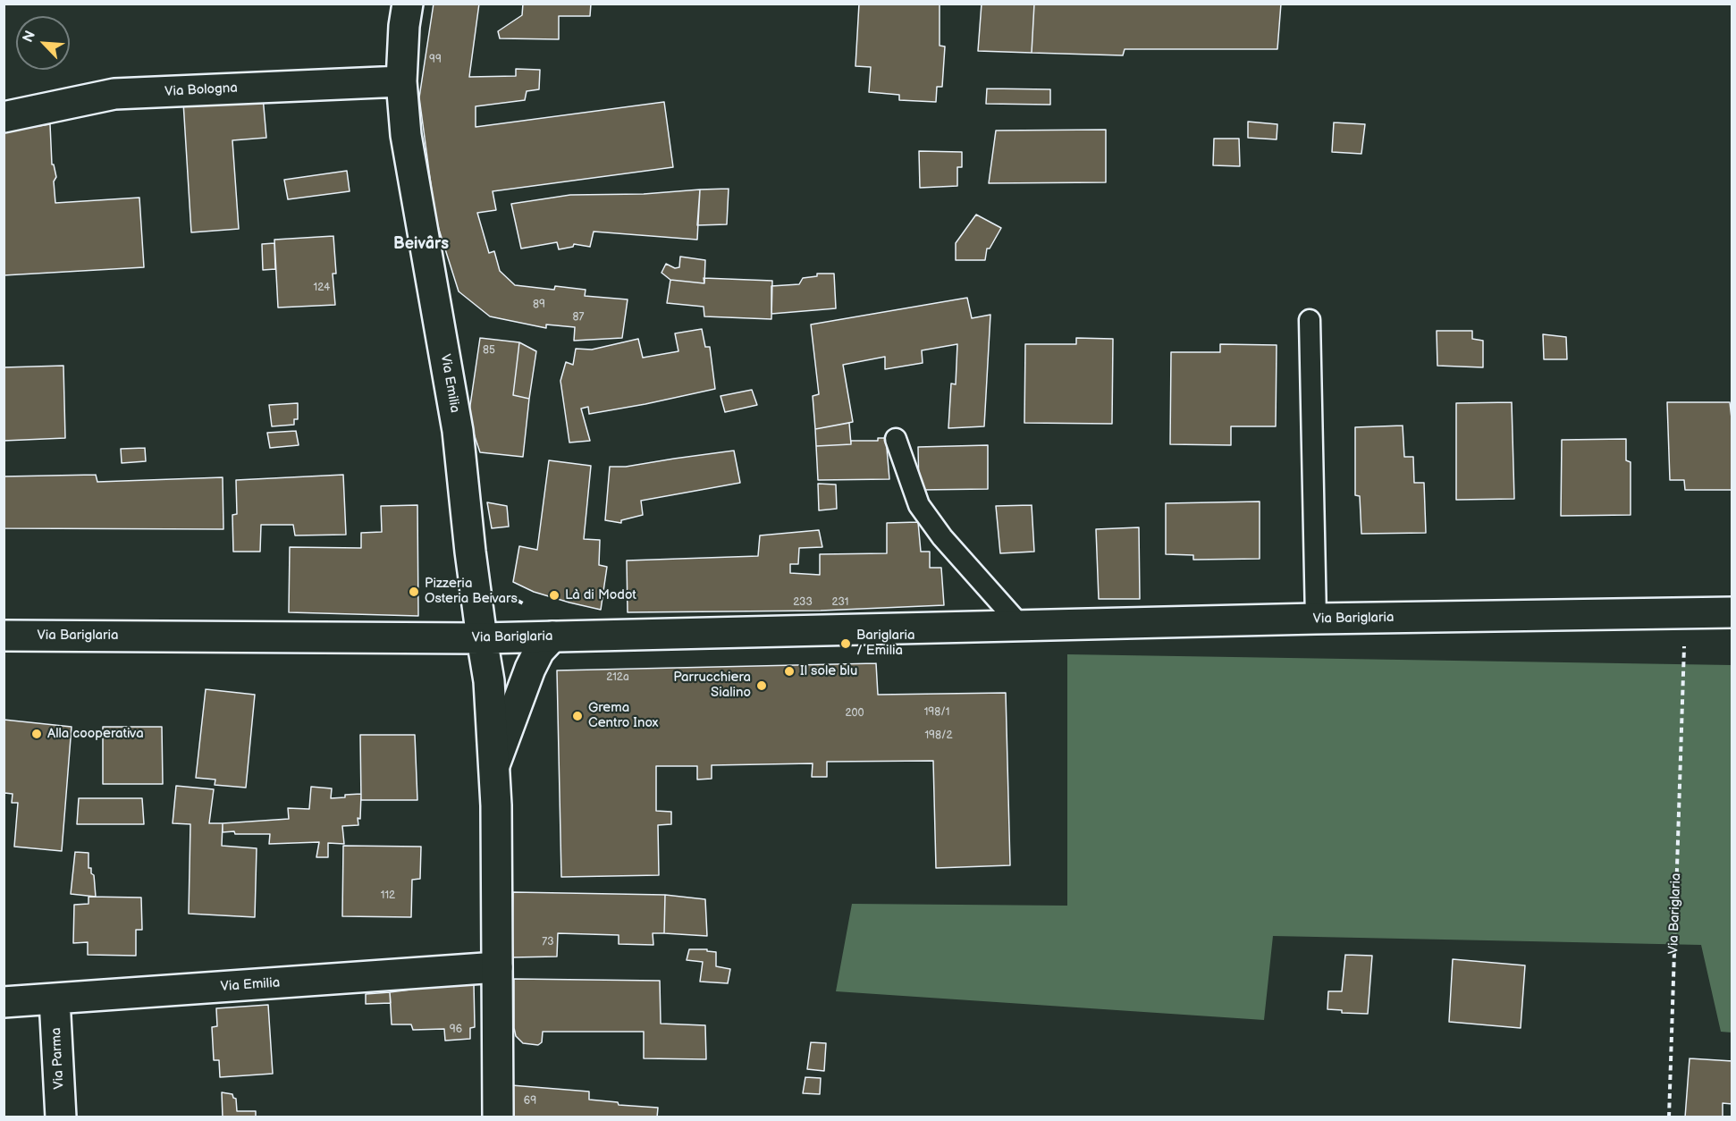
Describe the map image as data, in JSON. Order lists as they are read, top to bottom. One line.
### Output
{"streets":{"street":["Via Bologna","Via Emilia","Via Bariglaria","Via Parma"]},"crossings":[["Via Bologna","Via Emilia"],["Via Emilia","Via Bariglaria"],["Via Emilia","Via Parma"]],"districts":["Beivârs"],"places":["Pizzeria Osteria Beivars","Là di Modot","Bariglaria / Emilia","Il sole blu","Parrucchiera Sialino","Grema Centro Inox","Alla cooperativa"],"house_numbers":["99","124","89","87","85","233","231","212a","198/1","200","198/2","112","73","96","69"],"north":"top left"}
